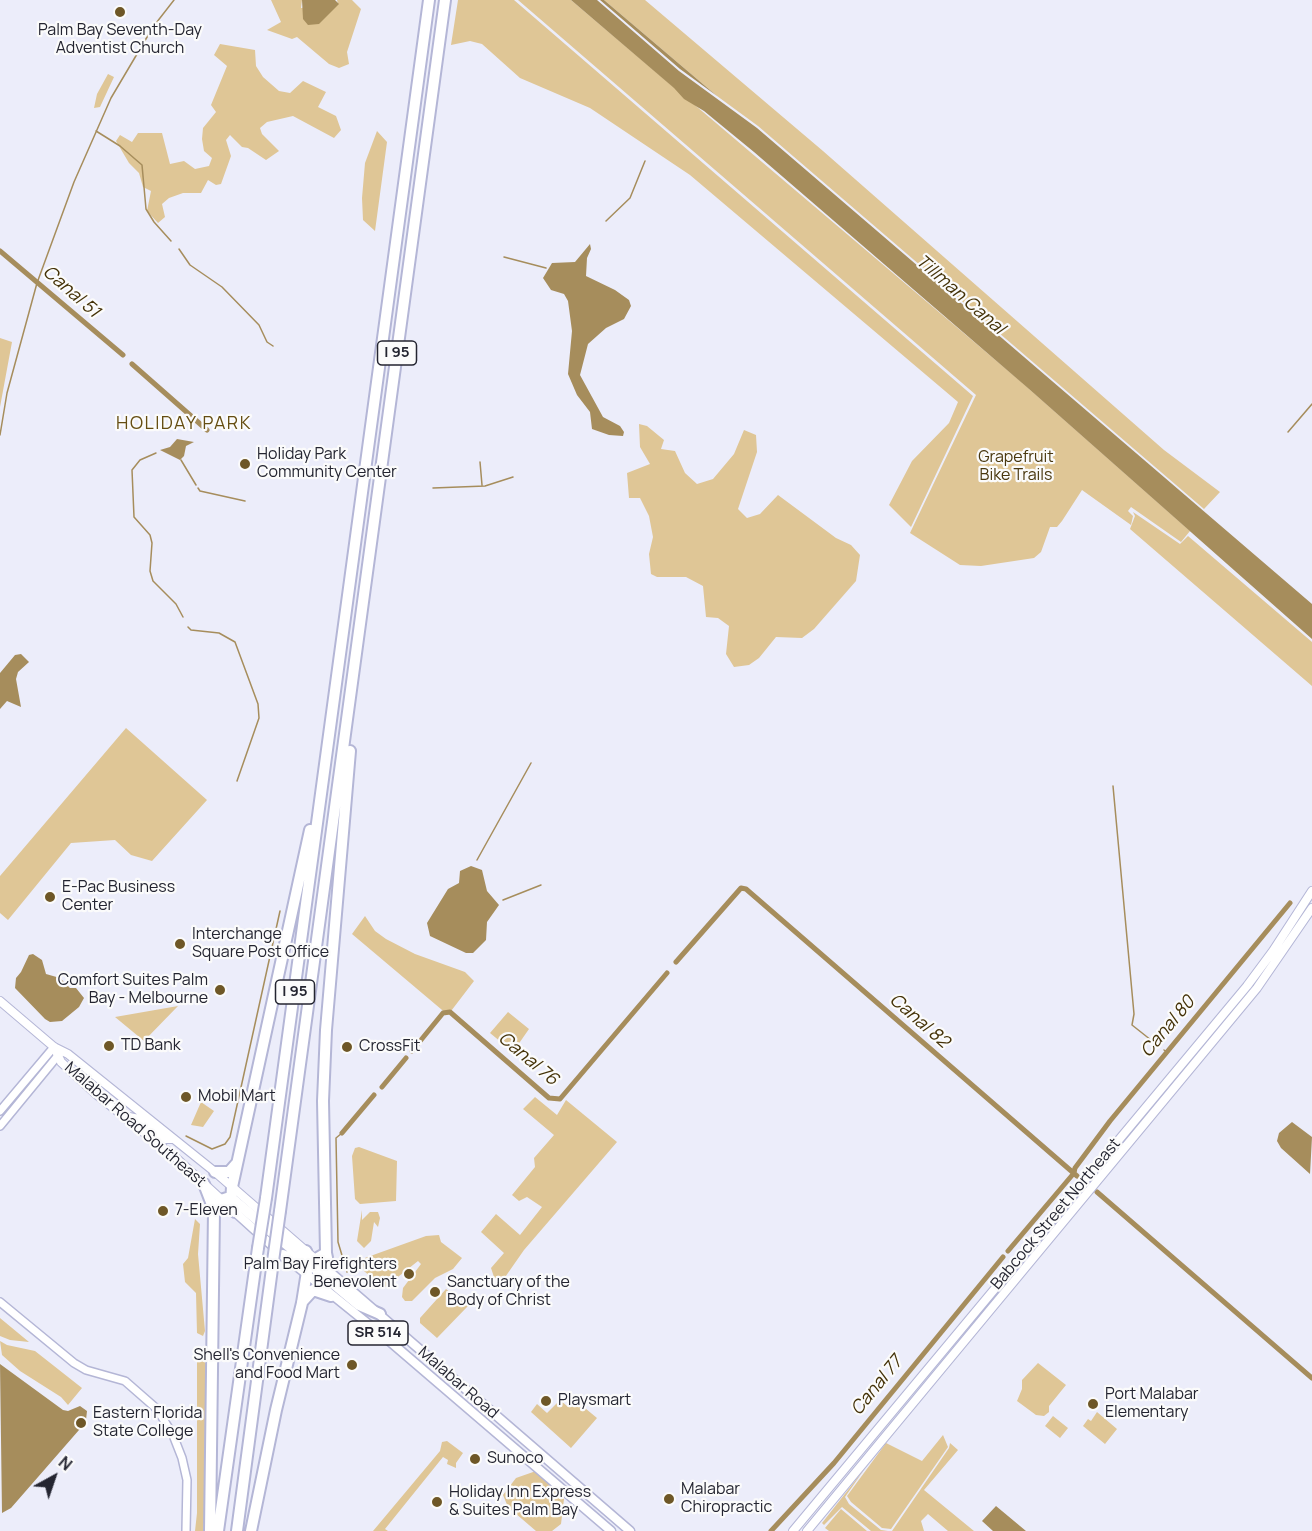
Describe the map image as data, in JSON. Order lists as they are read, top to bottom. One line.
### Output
{"streets":{"highway":["I 95"],"main road":["Malabar Road Southeast","Babcock Street Northeast","SR 514","Malabar Road"]},"crossings":[["I 95","Malabar Road"]],"districts":["HOLIDAY PARK"],"water":["Canal 51","Tillman Canal","Canal 82","Canal 80","Canal 76","Canal 77"],"parks":["Grapefruit Bike Trails"],"places":["Palm Bay Seventh-Day Adventist Church","Holiday Park Community Center","E-Pac Business Center","Interchange Square Post Office","Comfort Suites Palm Bay - Melbourne","TD Bank","CrossFit","Mobil Mart","7-Eleven","Palm Bay Firefighters Benevolent","Sanctuary of the Body of Christ","Shell's Convenience and Food Mart","Playsmart","Port Malabar Elementary","Eastern Florida State College","Sunoco","Malabar Chiropractic","Holiday Inn Express & Suites Palm Bay"],"north":"top right"}
